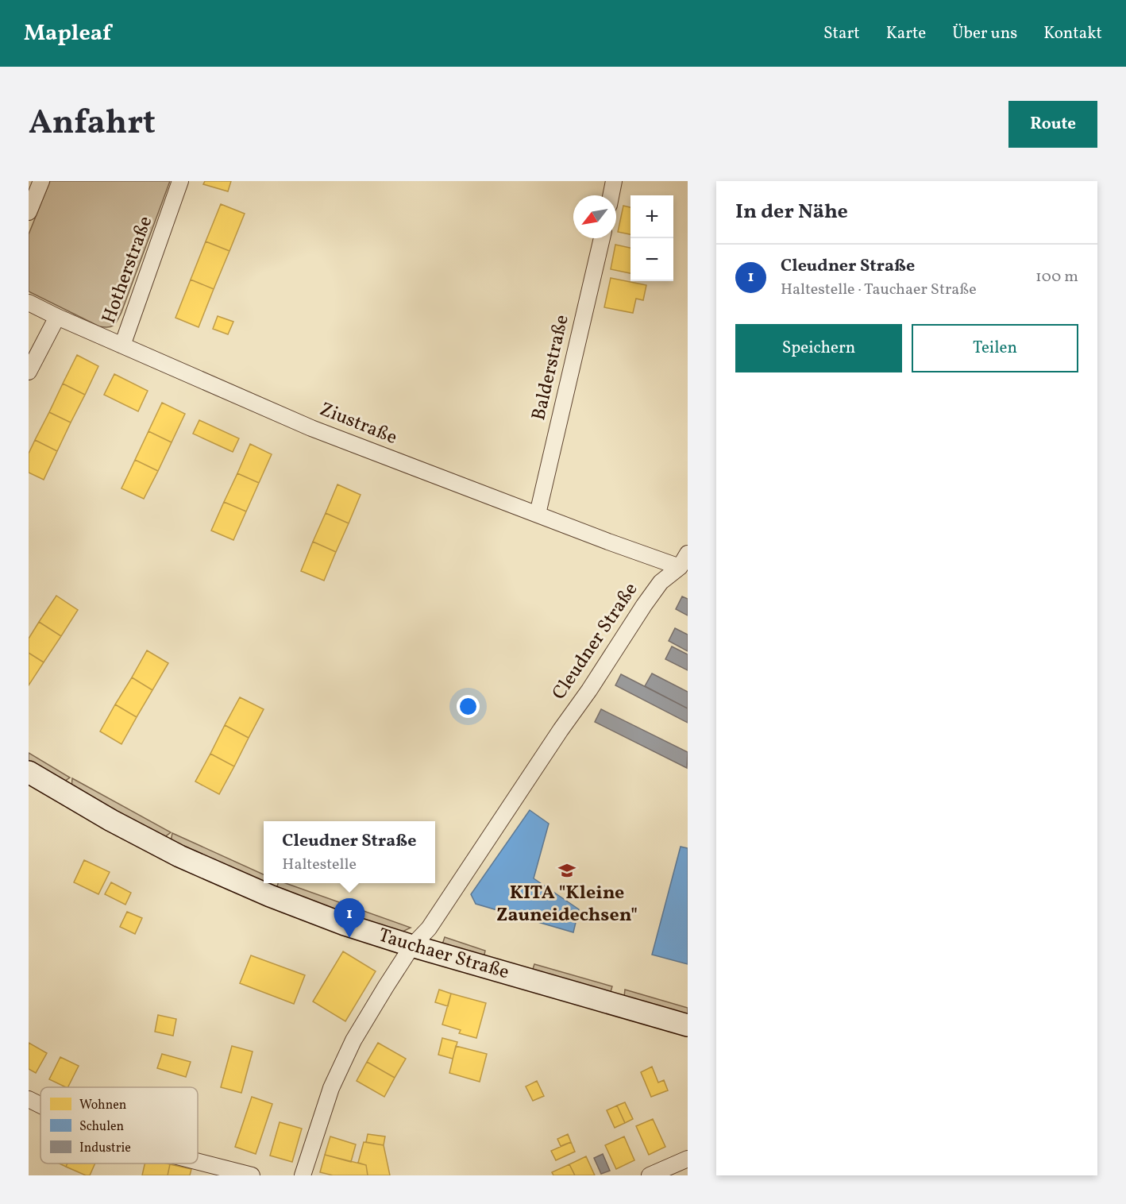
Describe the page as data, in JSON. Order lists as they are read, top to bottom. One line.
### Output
{"streets":{"main road":["Tauchaer Straße"],"street":["Hotherstraße","Balderstraße","Ziustraße","Cleudner Straße"]},"crossings":[["Hotherstraße","Ziustraße"],["Balderstraße","Ziustraße"],["Ziustraße","Cleudner Straße"],["Cleudner Straße","Tauchaer Straße"]],"places":{"school or university":["KITA \"Kleine Zauneidechsen\""]},"legend":["Wohnen","Schulen","Industrie"],"north":"bottom left","page":{"header":"Mapleaf","nav":["Start","Karte","Über uns","Kontakt"],"title":"Anfahrt","buttons":["Route",["Speichern","Teilen"]],"heading":"In der Nähe","map_buttons":["+","−"],"list":[{"mark":"1","name":"Cleudner Straße","note":"Haltestelle · Tauchaer Straße","value":"100 m"}],"popup":["Cleudner Straße","Haltestelle"],"pins":"1"}}
